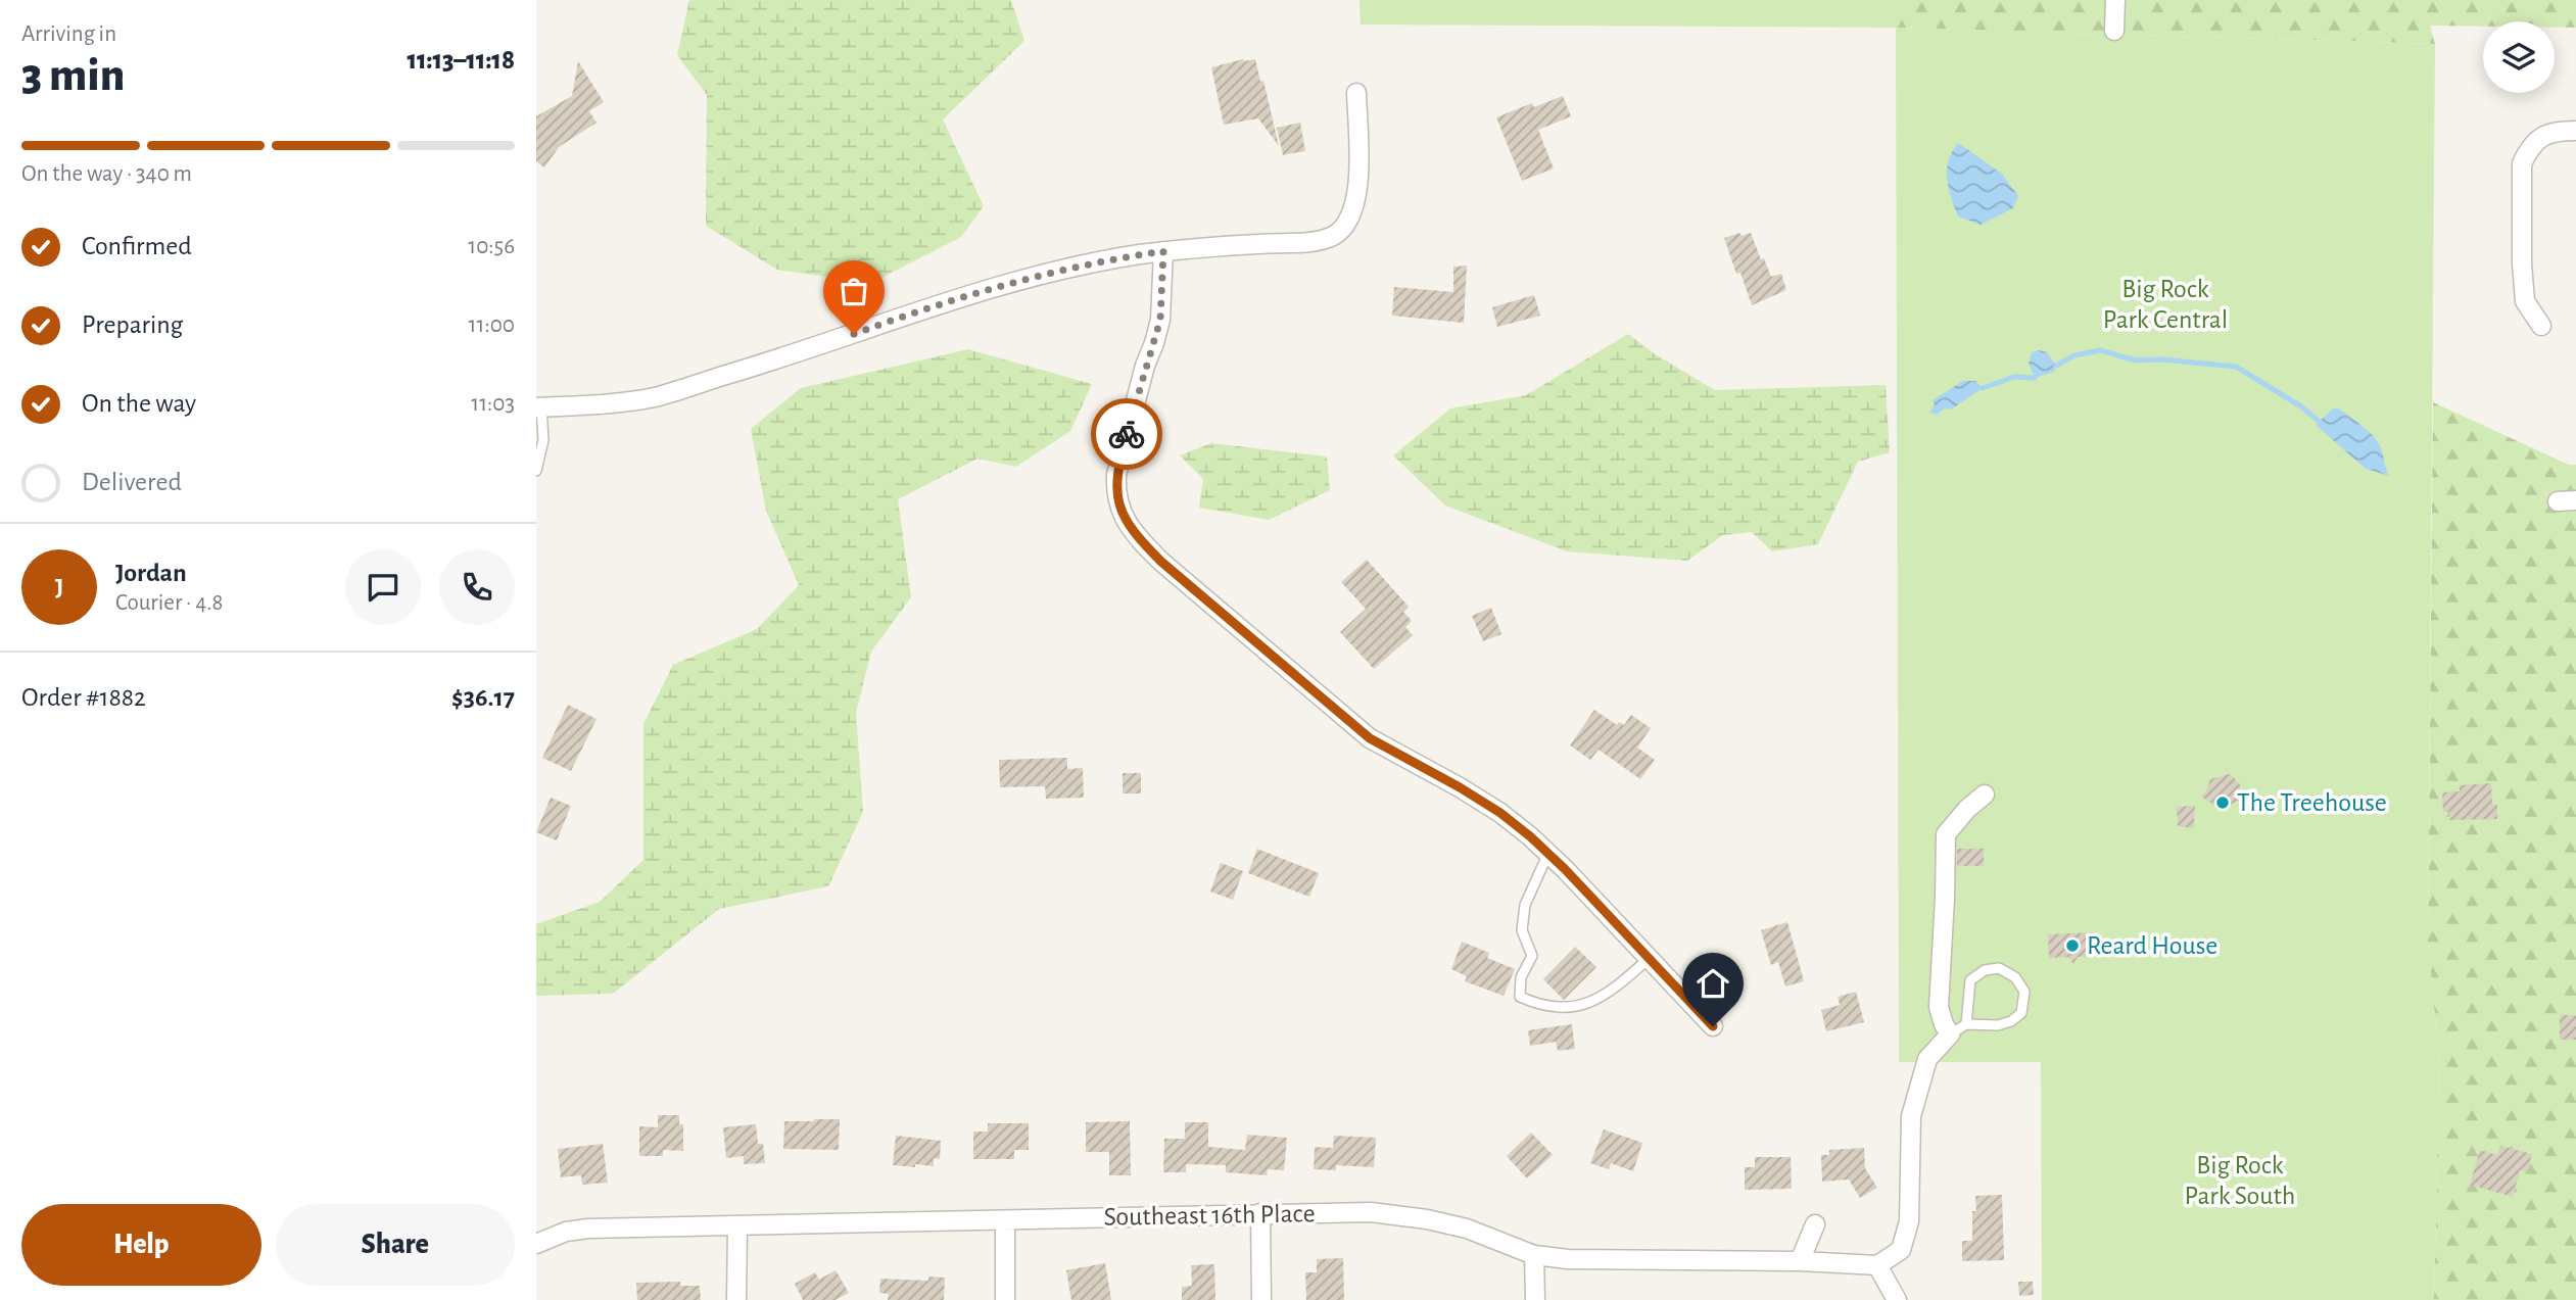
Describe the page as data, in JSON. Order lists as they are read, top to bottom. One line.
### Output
{"streets":{"street":["Southeast 16th Place"]},"parks":["Big Rock Park Central","Big Rock Park South"],"places":["The Treehouse","Reard House"],"page":{"heading":["3 min","Arriving in","11:13–11:18"],"panel":["Jordan","Courier · 4.8","Order #1882","$36.17"],"bar":"On the way · 340 m","list":[["Confirmed","10:56"],["Preparing","11:00"],["On the way","11:03"],"Delivered"],"round":"J","buttons":["Help","Share"]}}
